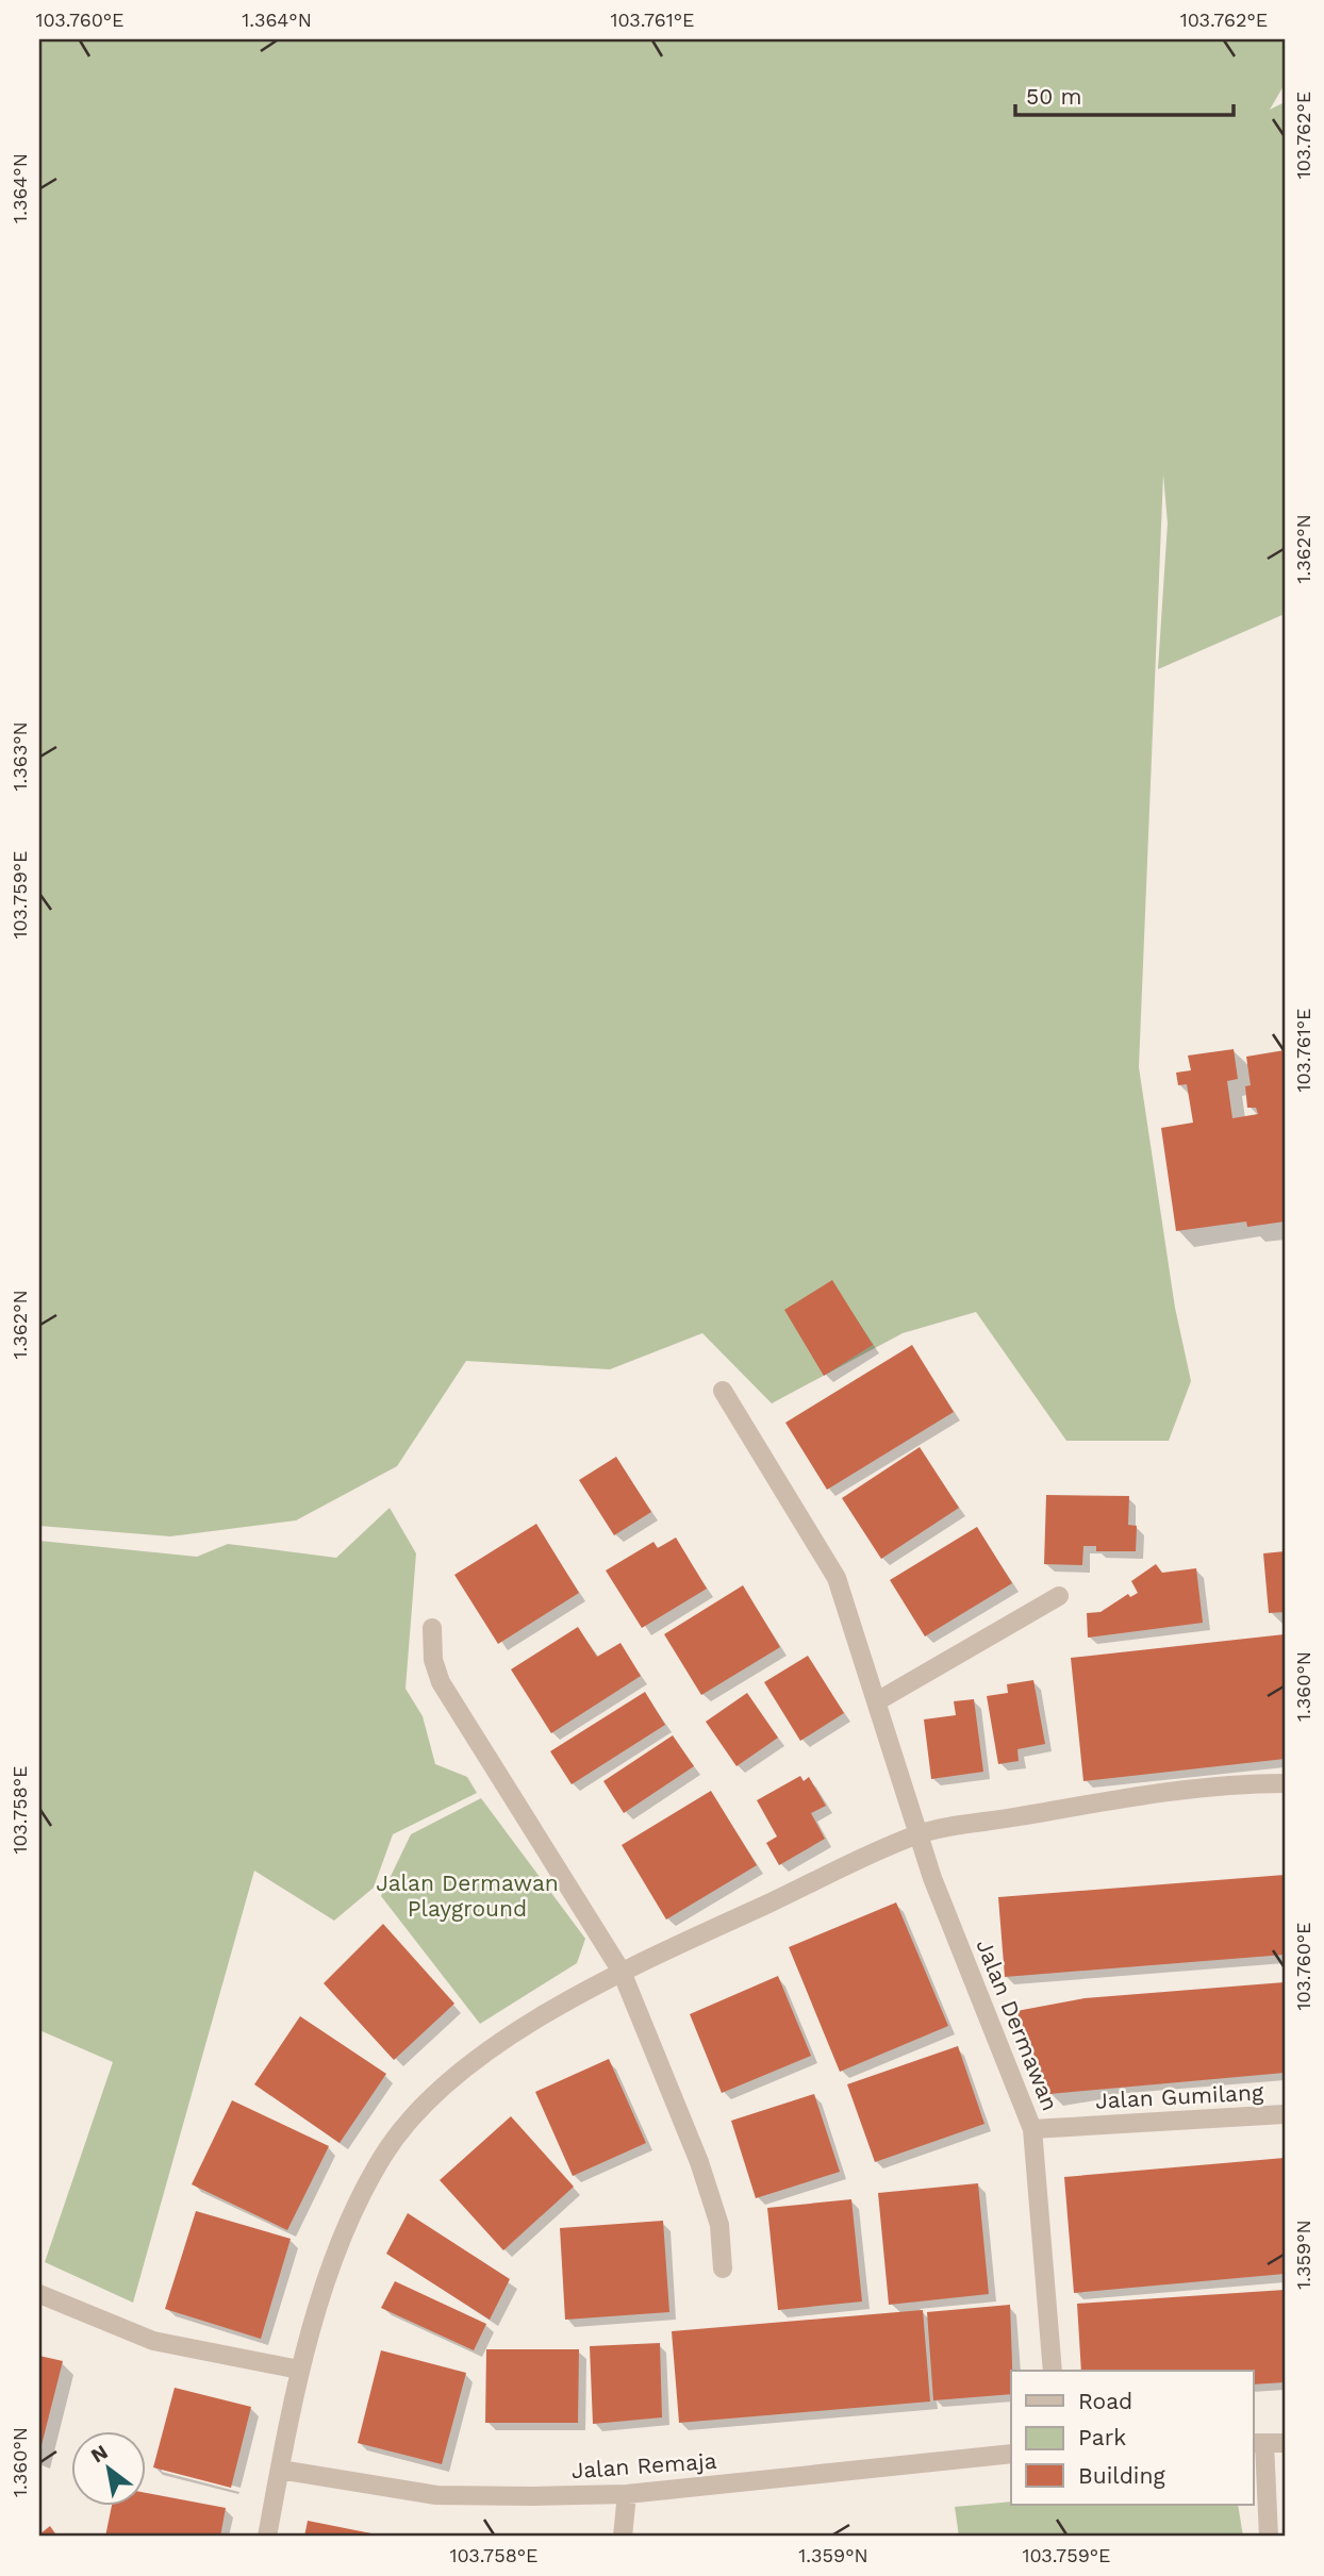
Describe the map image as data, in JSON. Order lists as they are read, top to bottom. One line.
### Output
{"streets":{"street":["Jalan Dermawan","Jalan Gumilang","Jalan Remaja"]},"crossings":[["Jalan Dermawan","Jalan Gumilang"]],"parks":["Jalan Dermawan Playground"],"legend":["Road","Park","Building"],"scale_bar":"50 m","north":"top left","coordinates":["103.760°E","1.364°N","103.761°E","103.762°E","1.362°N","1.363°N","103.759°E","1.360°N","103.758°E","1.359°N"]}
